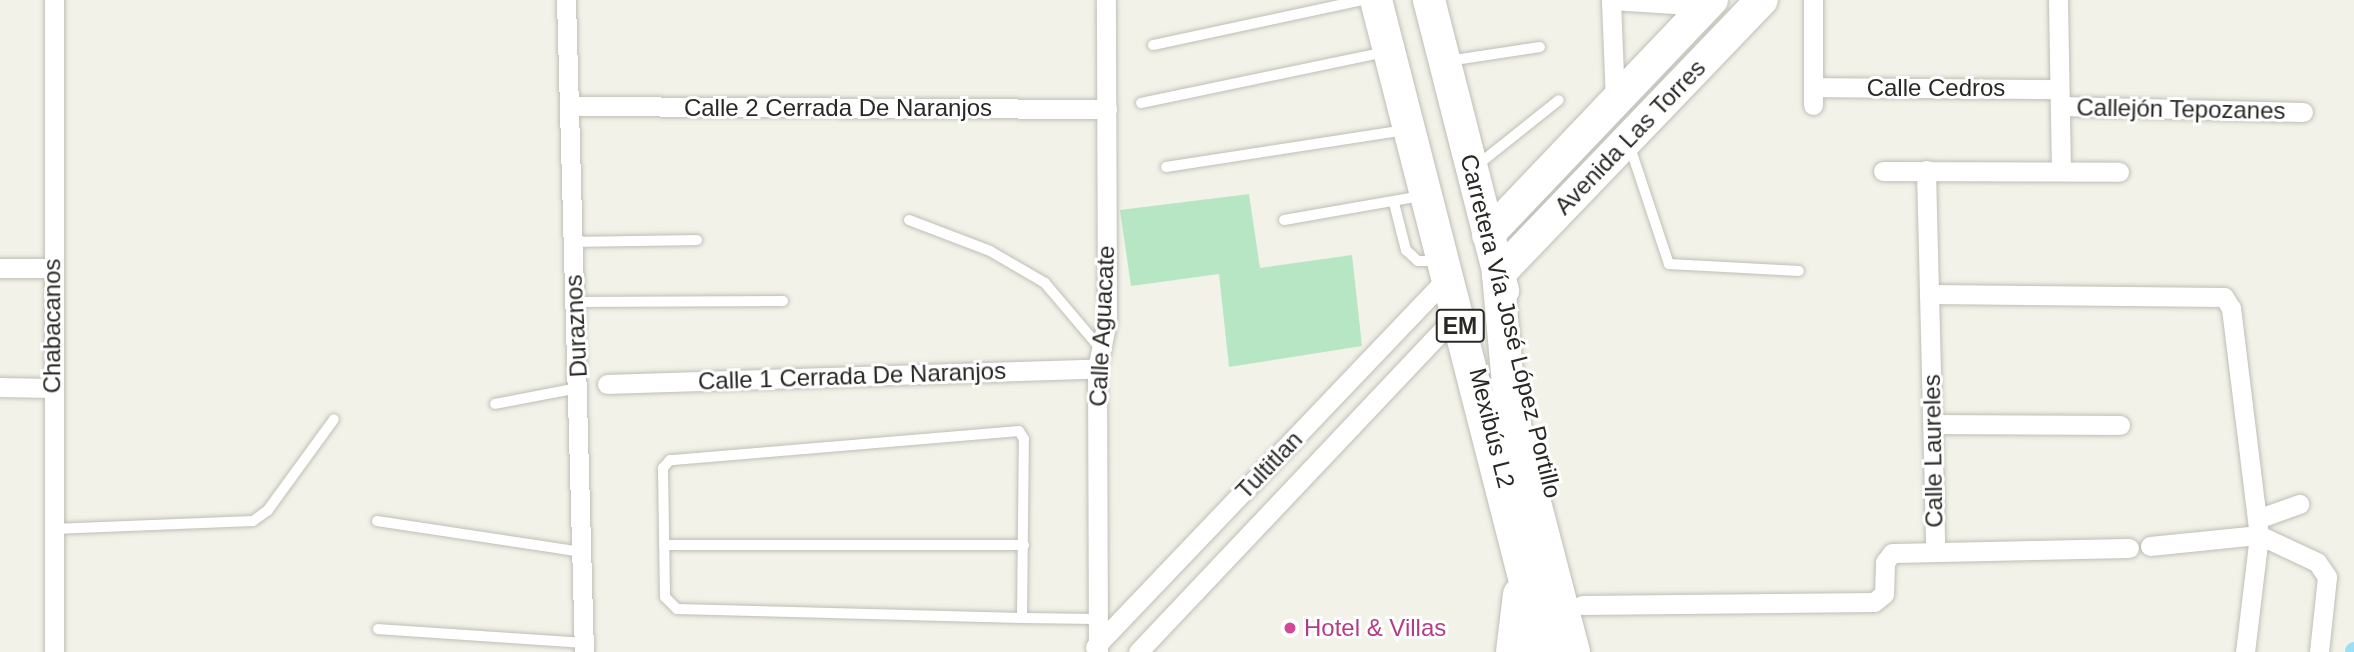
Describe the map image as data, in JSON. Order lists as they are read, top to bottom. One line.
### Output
{"streets":{"main road":["Avenida Las Torres","EM","Carretera Vía José López Portillo"],"street":["Calle Cedros","Calle 2 Cerrada De Naranjos","Callejón Tepozanes","Chabacanos","Duraznos","Calle Aguacate","Calle 1 Cerrada De Naranjos","Calle Laureles","Tultitlan"],"lane":["Mexibús L2"]},"crossings":[["Calle Cedros","Callejón Tepozanes"],["Calle 2 Cerrada De Naranjos","Duraznos"],["Calle 2 Cerrada De Naranjos","Calle Aguacate"],["Avenida Las Torres","Carretera Vía José López Portillo"],["Calle Aguacate","Calle 1 Cerrada De Naranjos"],["Calle Aguacate","Tultitlan"],["Carretera Vía José López Portillo","Mexibús L2"],["Carretera Vía José López Portillo","Calle Laureles"],["Carretera Vía José López Portillo","Tultitlan"]],"places":["Hotel & Villas"]}
